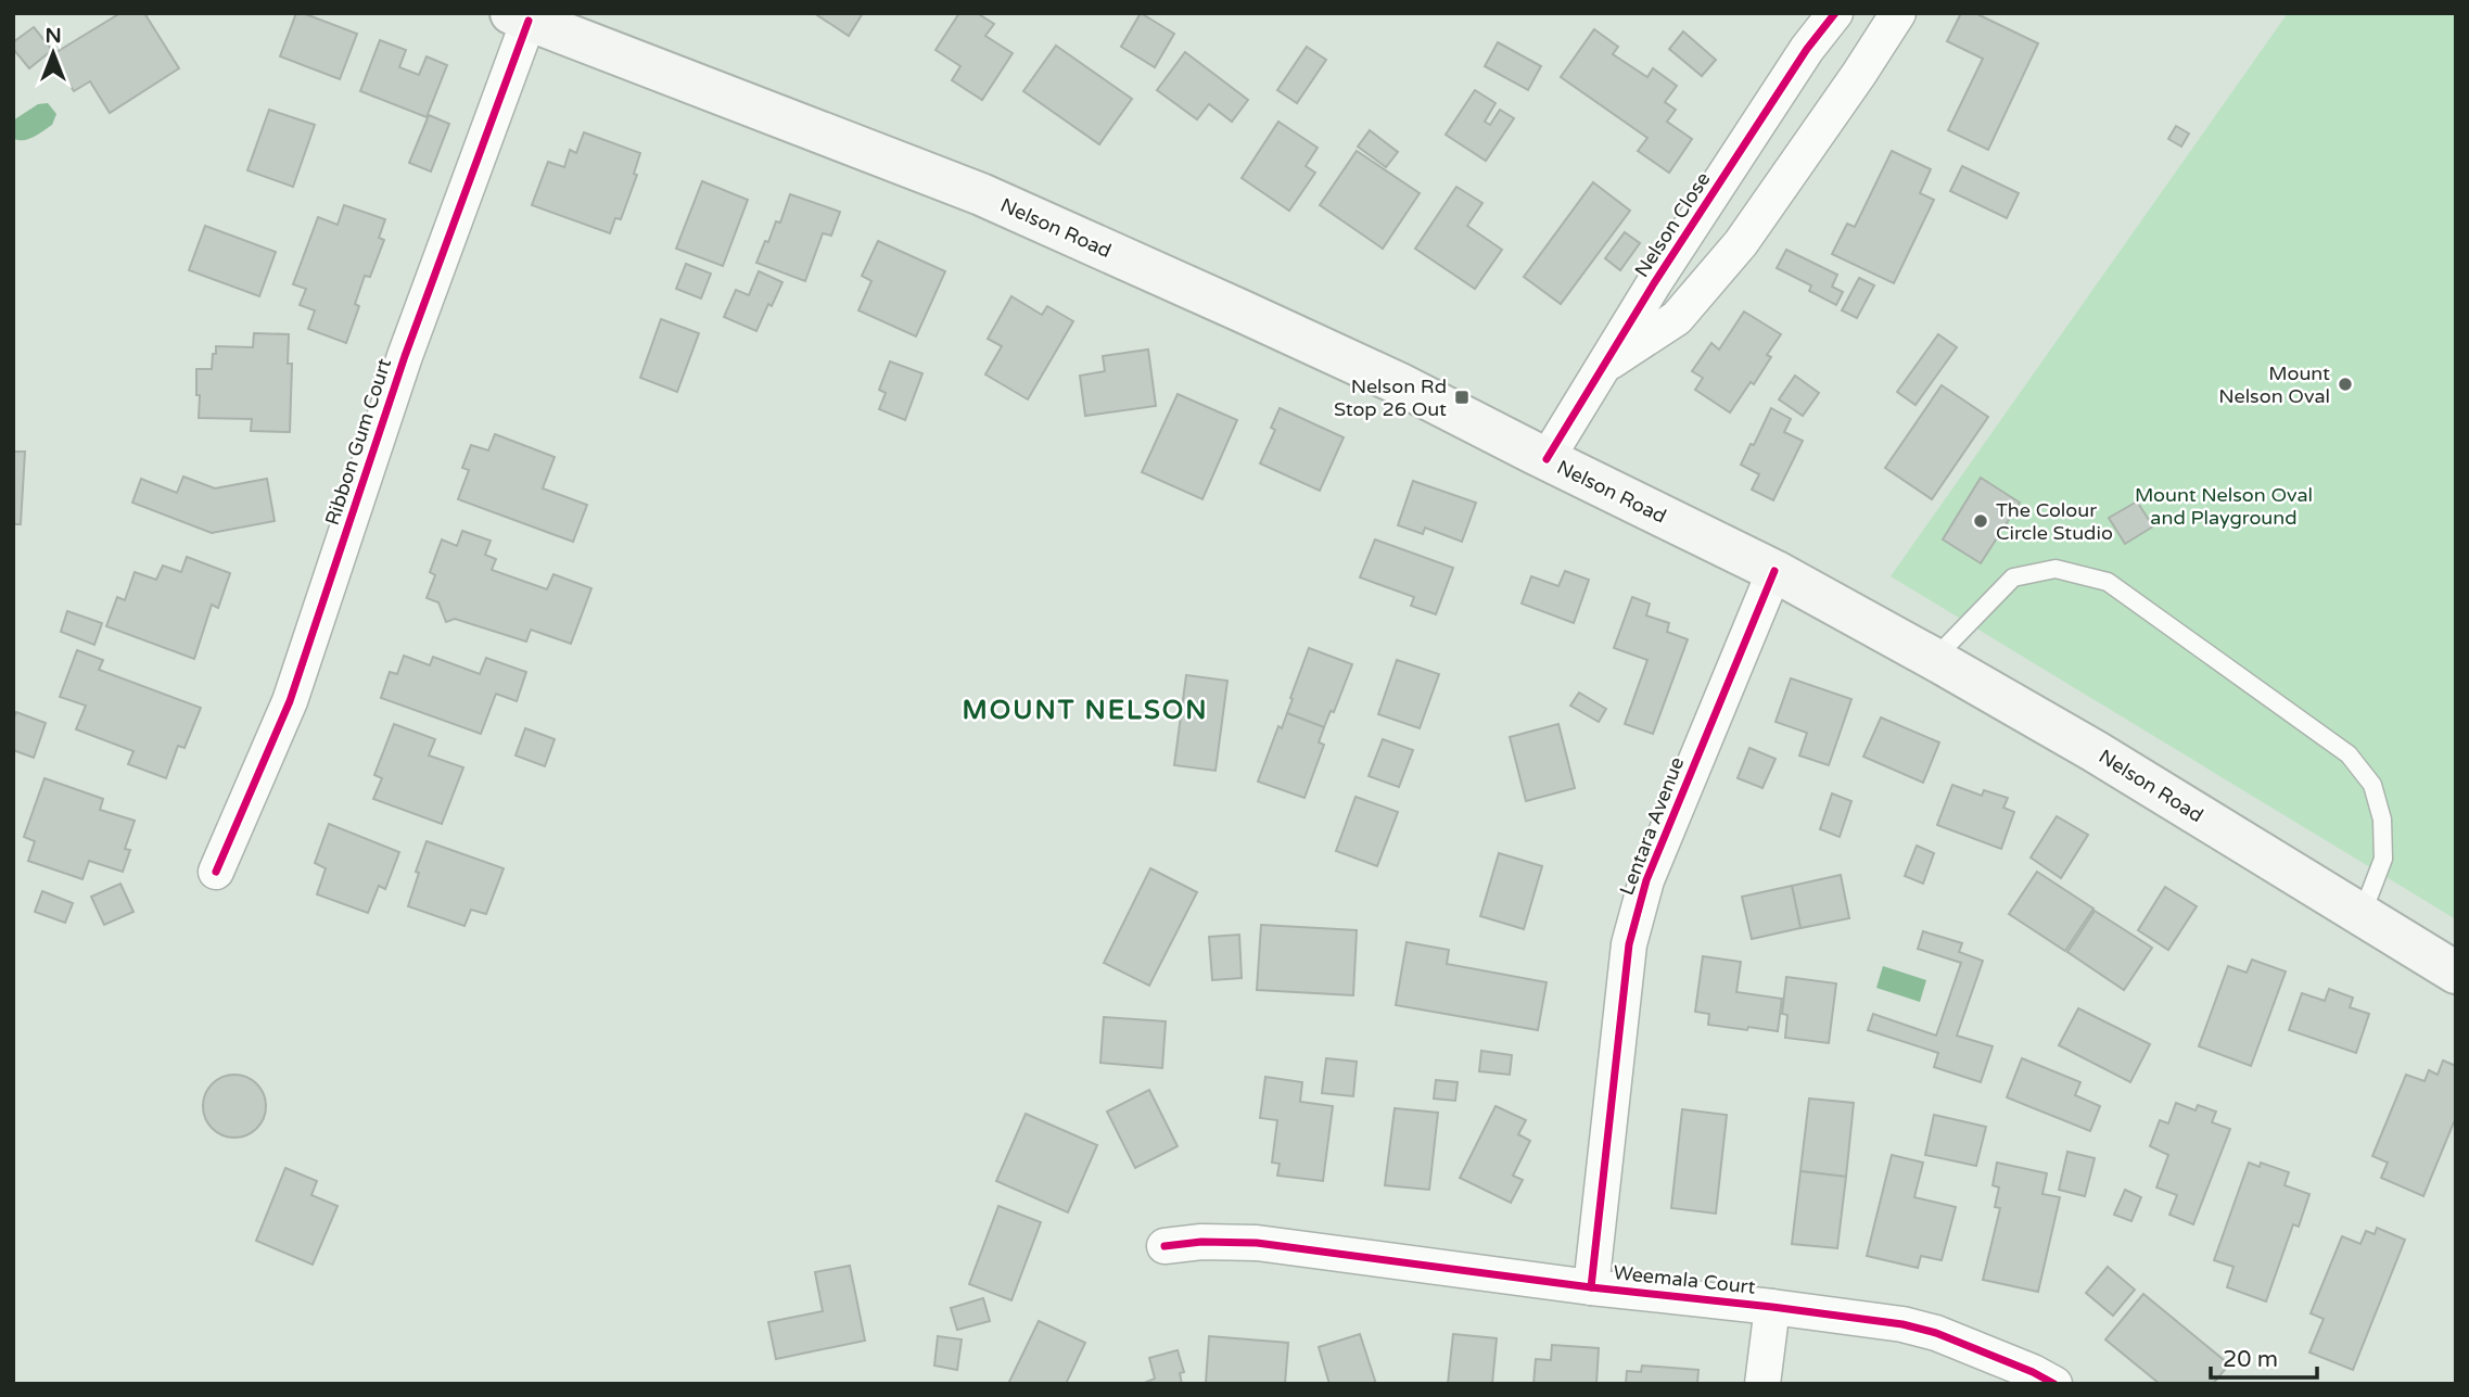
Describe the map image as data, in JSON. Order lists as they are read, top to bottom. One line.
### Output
{"streets":{"main road":["Nelson Road"],"street":["Nelson Close","Ribbon Gum Court","Lentara Avenue","Weemala Court"]},"crossings":[["Nelson Close","Nelson Road"],["Nelson Road","Ribbon Gum Court"],["Nelson Road","Lentara Avenue"],["Lentara Avenue","Weemala Court"]],"districts":["MOUNT NELSON"],"parks":["Mount Nelson Oval and Playground"],"places":{"other":["Mount Nelson Oval","The Colour Circle Studio"],"transit":["Nelson Rd Stop 26 Out"]},"scale_bar":"20 m","north":"top"}
